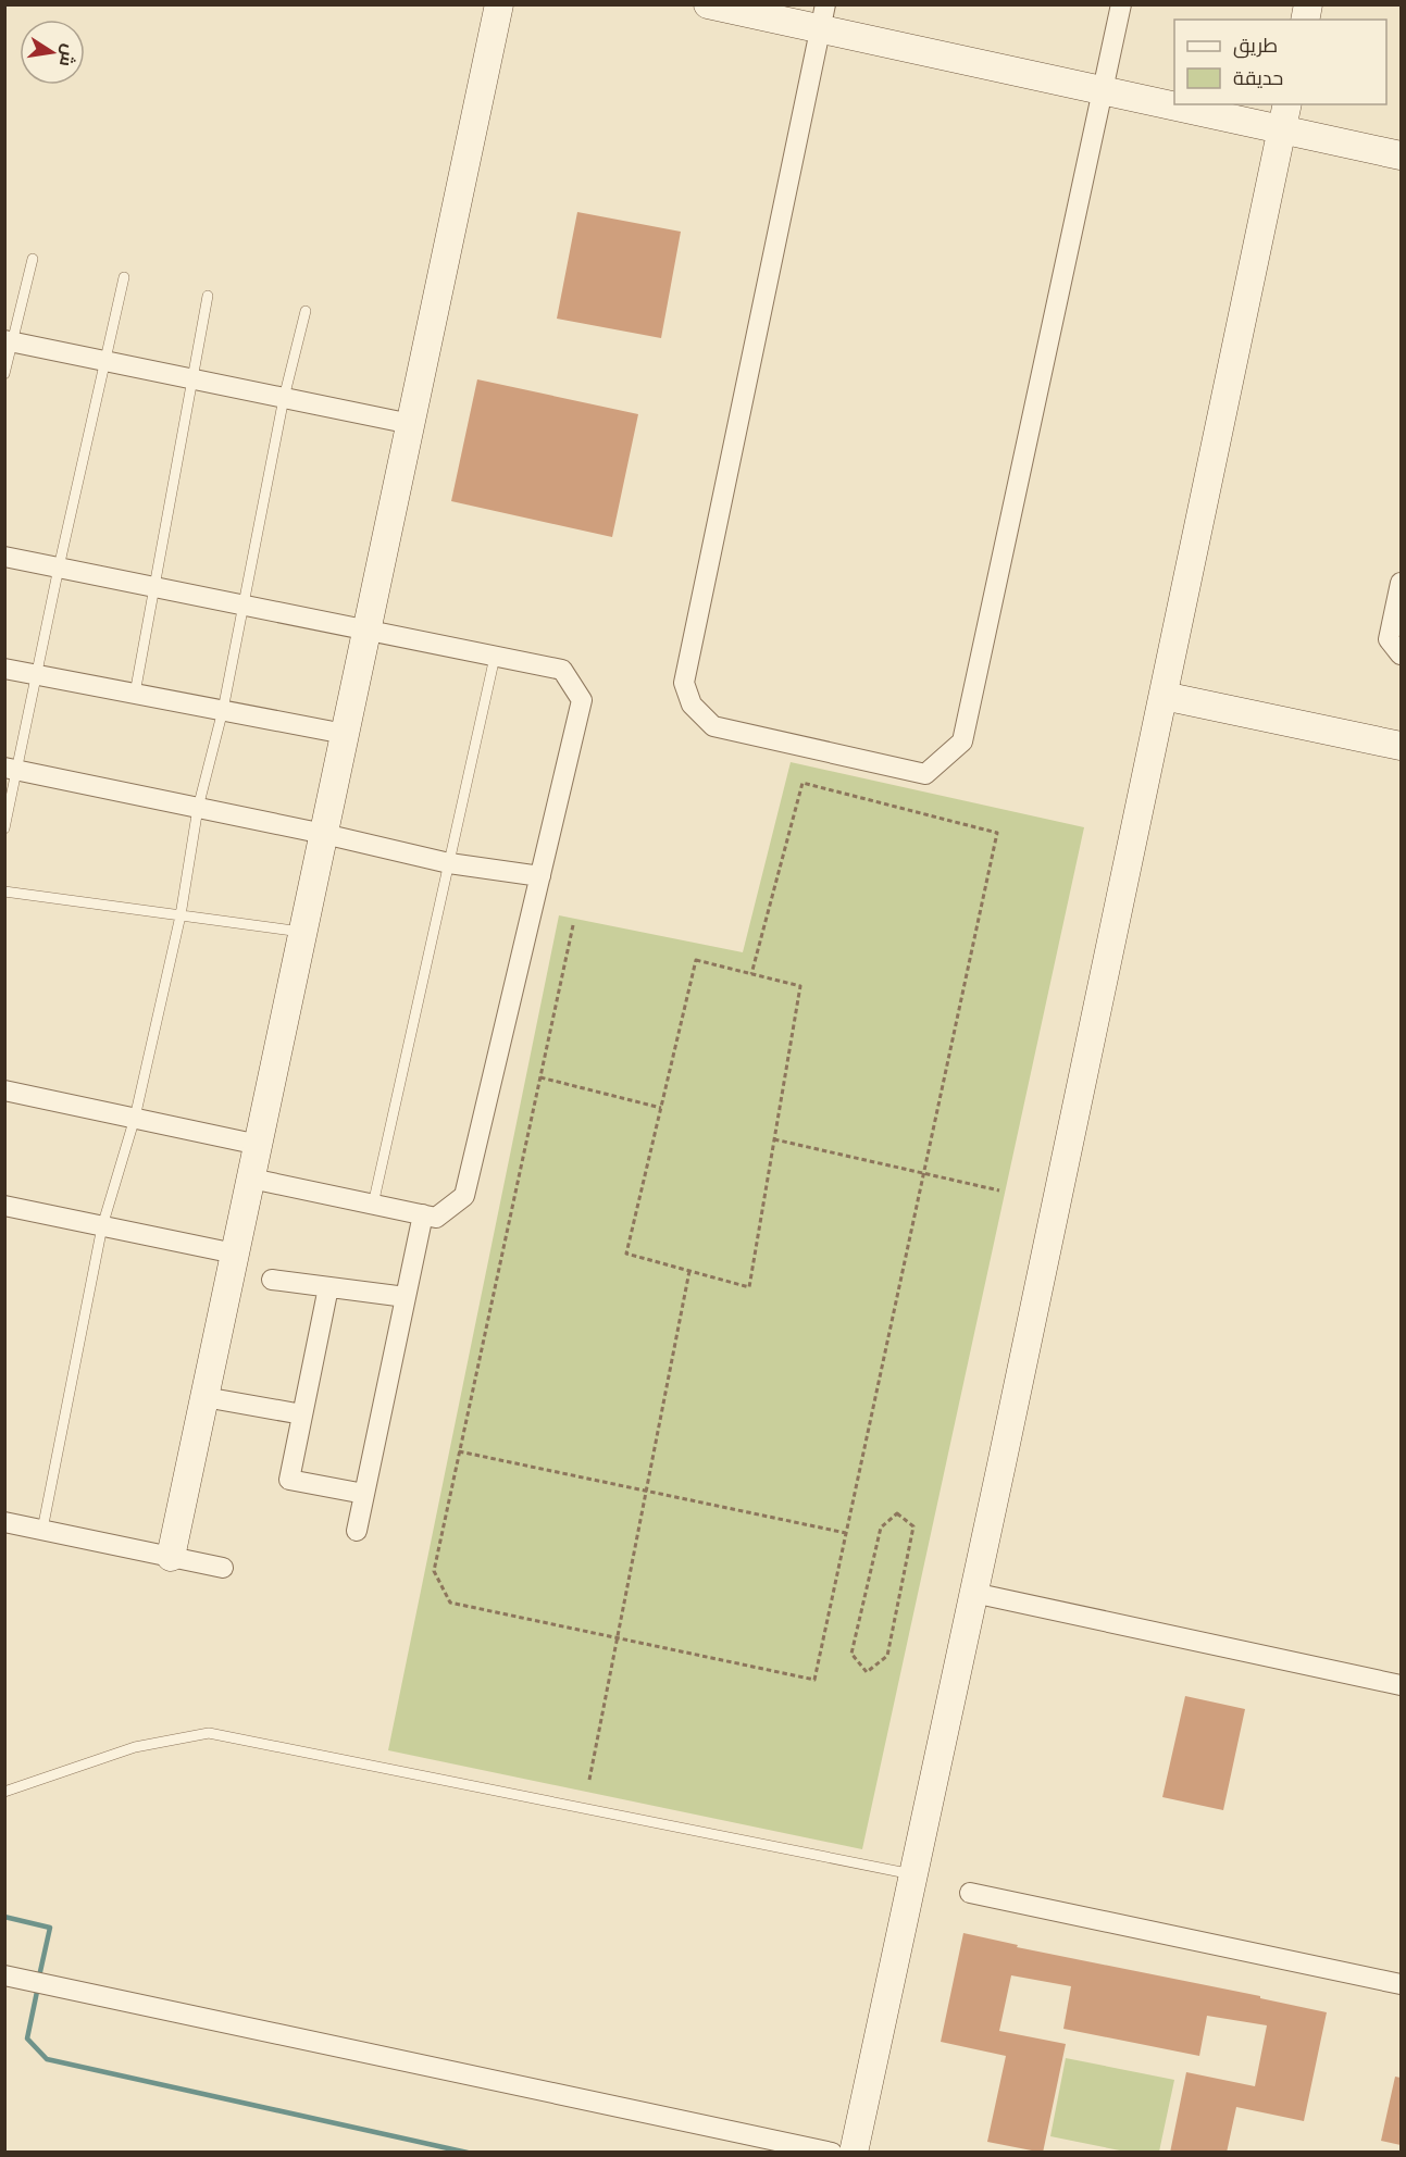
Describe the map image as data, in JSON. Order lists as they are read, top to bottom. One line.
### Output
{"legend":["طريق","حديقة"],"north":"right"}
